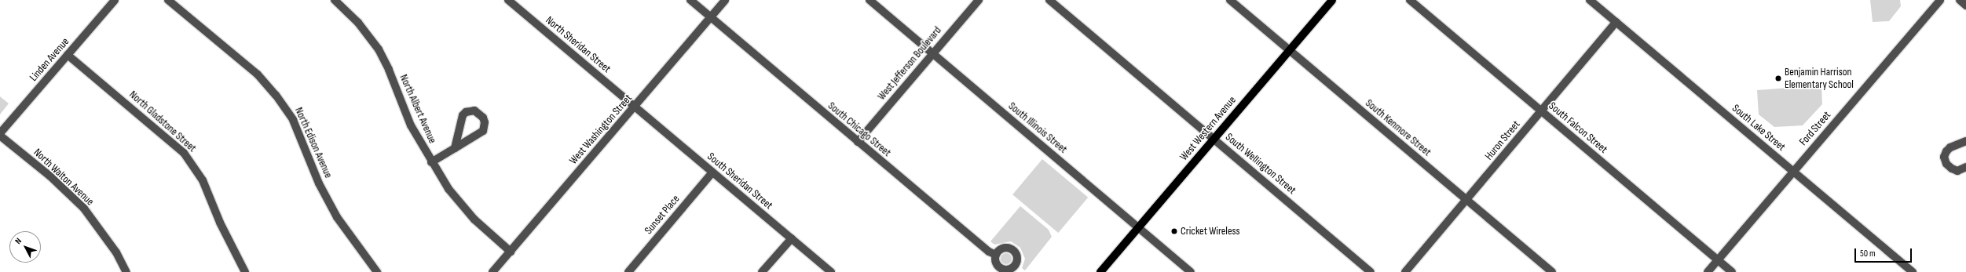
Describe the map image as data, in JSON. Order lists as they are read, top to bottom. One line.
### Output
{"streets":{"main road":["West Western Avenue"],"street":["North Sheridan Street","Linden Avenue","West Jefferson Boulevard","North Albert Avenue","North Gladstone Street","South Illinois Street","South Kenmore Street","South Falcon Street","South Lake Street","Ford Street","West Washington Street","South Chicago Street","Huron Street","North Edison Avenue","South Wellington Street","North Walton Avenue","South Sheridan Street","Sunset Place"]},"crossings":[["North Sheridan Street","West Washington Street"],["North Sheridan Street","South Sheridan Street"],["Linden Avenue","North Gladstone Street"],["West Jefferson Boulevard","South Illinois Street"],["West Jefferson Boulevard","South Chicago Street"],["North Albert Avenue","West Washington Street"],["South Illinois Street","West Western Avenue"],["South Kenmore Street","West Western Avenue"],["South Kenmore Street","Huron Street"],["South Falcon Street","Ford Street"],["South Falcon Street","Huron Street"],["South Lake Street","Ford Street"],["South Lake Street","Huron Street"],["West Western Avenue","South Wellington Street"],["West Washington Street","South Chicago Street"],["West Washington Street","South Sheridan Street"],["South Sheridan Street","Sunset Place"]],"places":["Benjamin Harrison Elementary School","Cricket Wireless"],"scale_bar":"50 m","north":"top left"}
